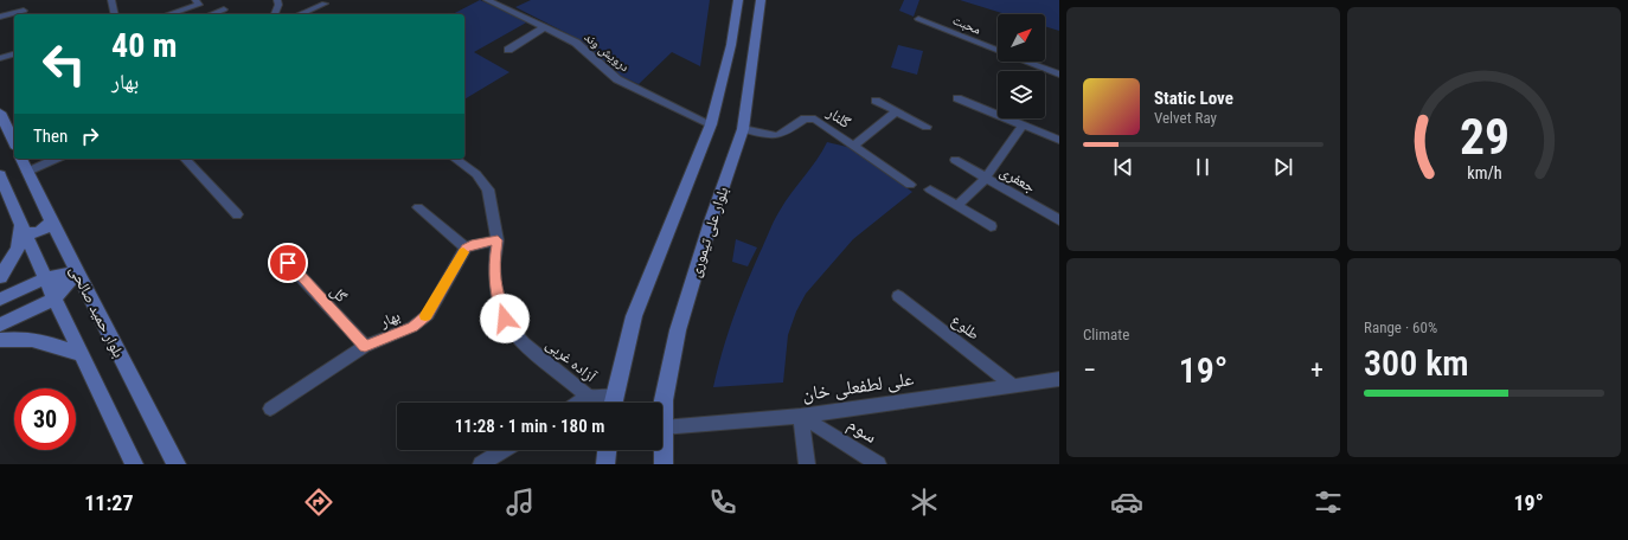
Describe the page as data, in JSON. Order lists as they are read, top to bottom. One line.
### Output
{"streets":{"main road":["بلوار علی تیموری","بلوار حمید صالحی"],"street":["محبت","درویش‌ وند","گلنار","جعفری","گل","بهار","طلوع","آزاده غربی","علی لطفعلی خان","سوم"]},"crossings":[["گلنار","بلوار علی تیموری"],["بلوار علی تیموری","علی لطفعلی خان"],["گل","بهار"],["طلوع","علی لطفعلی خان"],["علی لطفعلی خان","سوم"]],"north":"top right","page":{"turn":["40 m","بهار"],"song":["Static Love","Velvet Ray"],"then":"Then","tile":["Climate",["Range · 60%","300 km"]],"heat":["−","19°","+"],"limit":"30","trip":"11:28 · 1 min · 180 m","tabs":["11:27","19°"],"gauge":["29","km/h"]}}
